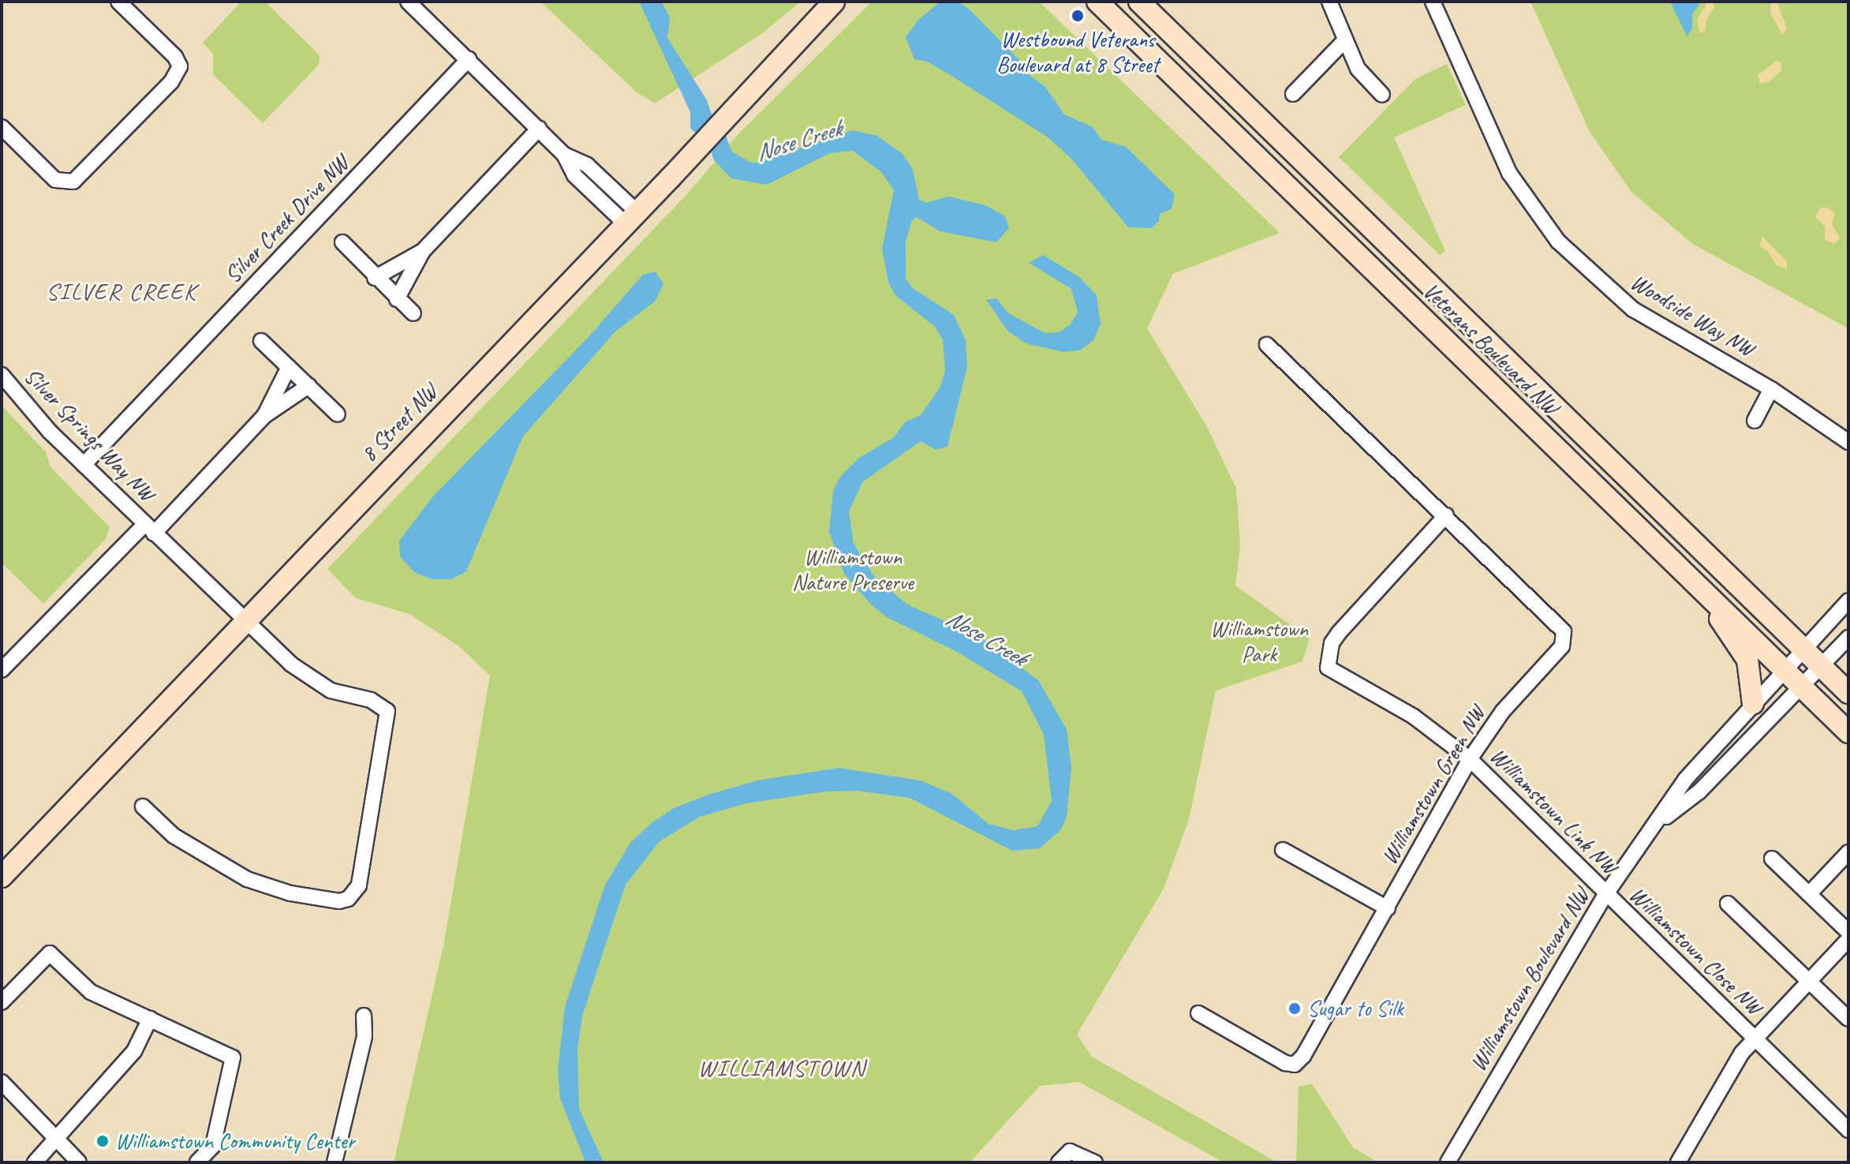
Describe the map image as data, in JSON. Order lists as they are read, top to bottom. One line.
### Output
{"streets":{"main road":["Veterans Boulevard NW","8 Street NW"],"street":["Silver Creek Drive NW","Woodside Way NW","Silver Springs Way NW","Williamstown Green NW","Williamstown Link NW","Williamstown Close NW","Williamstown Boulevard NW"]},"crossings":[["Silver Creek Drive NW","Silver Springs Way NW"],["Veterans Boulevard NW","Williamstown Boulevard NW"],["8 Street NW","Silver Springs Way NW"],["Williamstown Green NW","Williamstown Link NW"],["Williamstown Link NW","Williamstown Close NW"],["Williamstown Link NW","Williamstown Boulevard NW"],["Williamstown Close NW","Williamstown Boulevard NW"]],"districts":["SILVER CREEK","WILLIAMSTOWN"],"water":["Nose Creek"],"parks":["Williamstown Nature Preserve","Williamstown Park"],"places":["Westbound Veterans Boulevard at 8 Street","Sugar to Silk","Williamstown Community Center"]}
